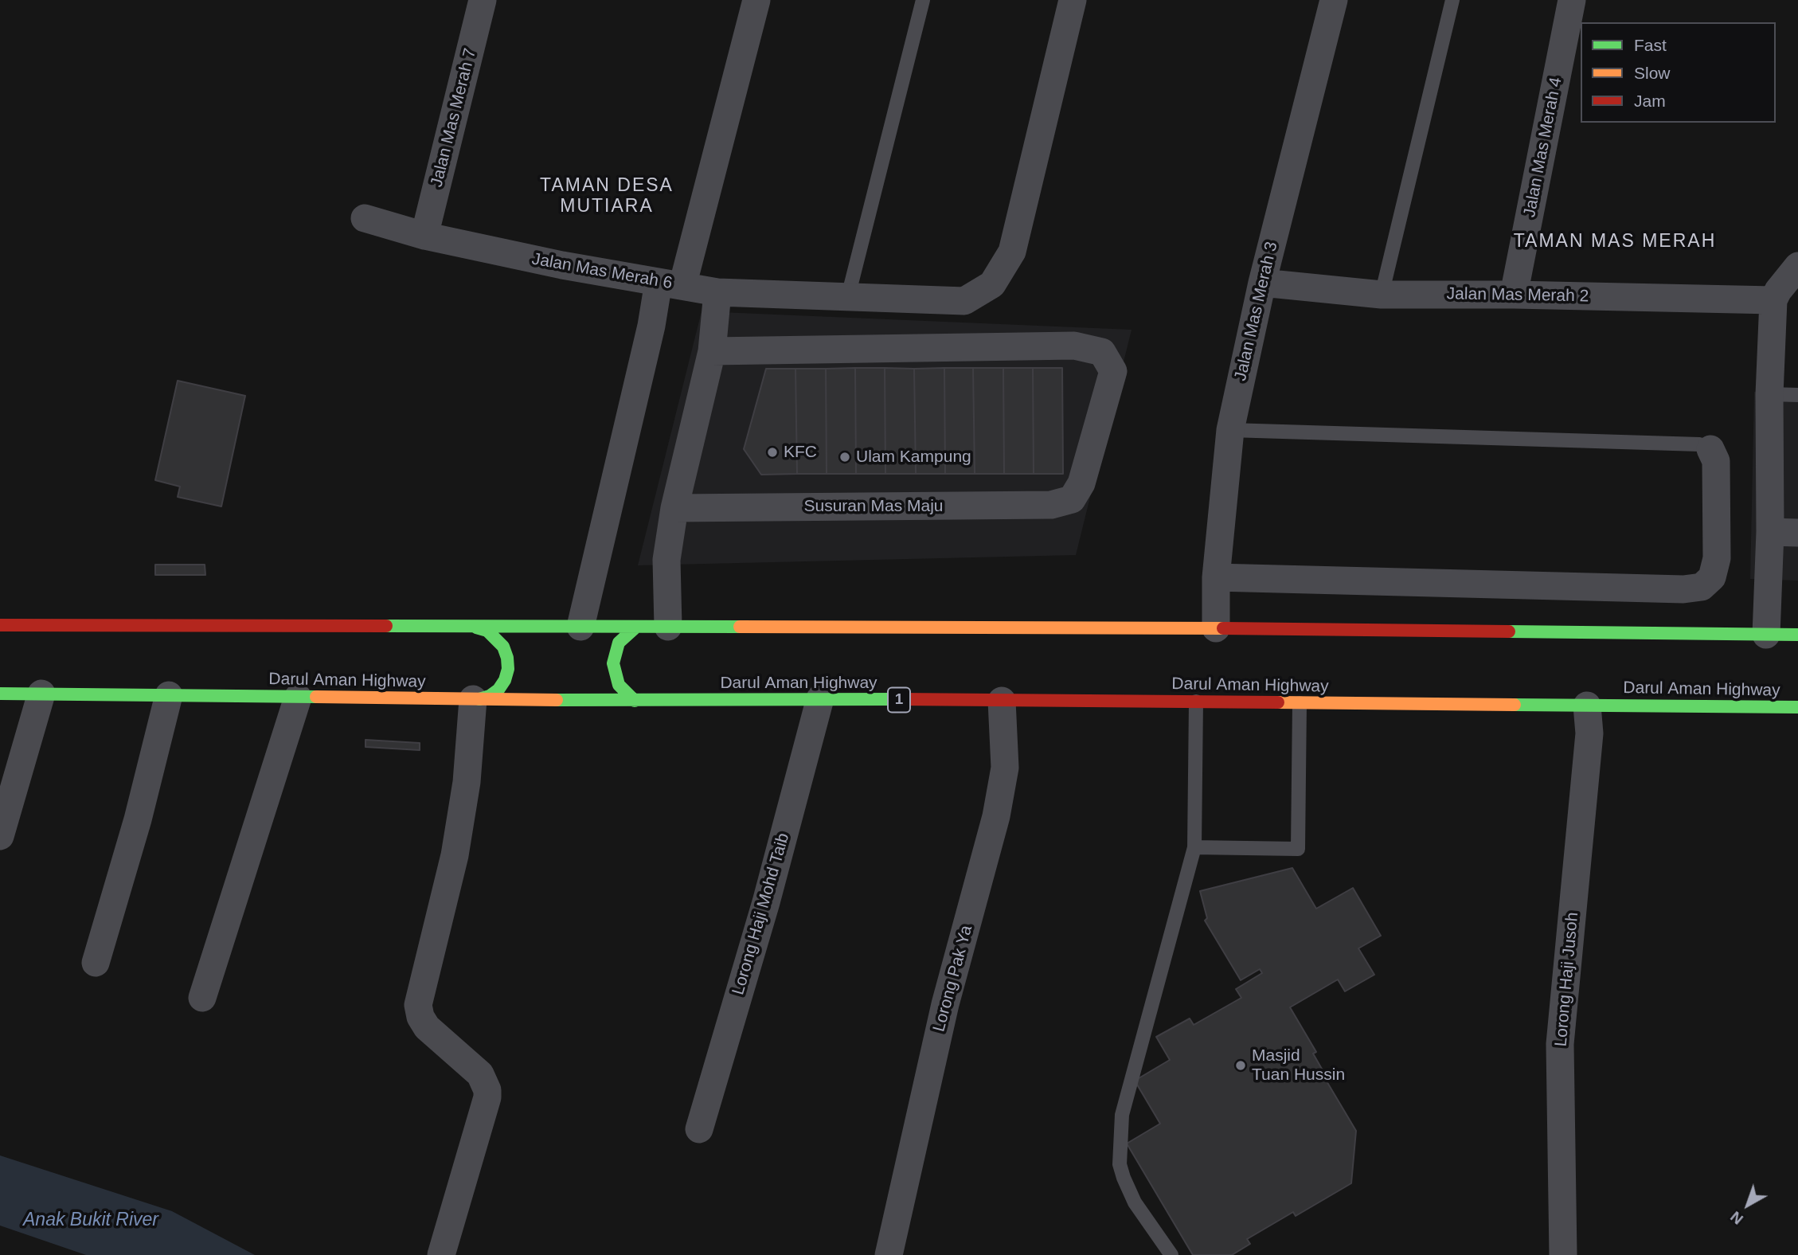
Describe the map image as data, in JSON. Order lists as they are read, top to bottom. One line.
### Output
{"streets":{"highway":["Darul Aman Highway","1"],"street":["Jalan Mas Merah 7","Jalan Mas Merah 4","Jalan Mas Merah 6","Jalan Mas Merah 2","Jalan Mas Merah 3","Susuran Mas Maju","Lorong Haji Mohd Taib","Lorong Pak Ya","Lorong Haji Jusoh"]},"crossings":[["Jalan Mas Merah 7","Jalan Mas Merah 6"],["Jalan Mas Merah 4","Jalan Mas Merah 2"],["Jalan Mas Merah 2","Jalan Mas Merah 3"],["Darul Aman Highway","Lorong Haji Mohd Taib"],["Darul Aman Highway","Lorong Pak Ya"],["Darul Aman Highway","Lorong Haji Jusoh"]],"districts":["TAMAN DESA MUTIARA","TAMAN MAS MERAH"],"water":["Anak Bukit River"],"places":["KFC","Ulam Kampung","Masjid Tuan Hussin"],"legend":["Fast","Slow","Jam"],"north":"bottom left"}
